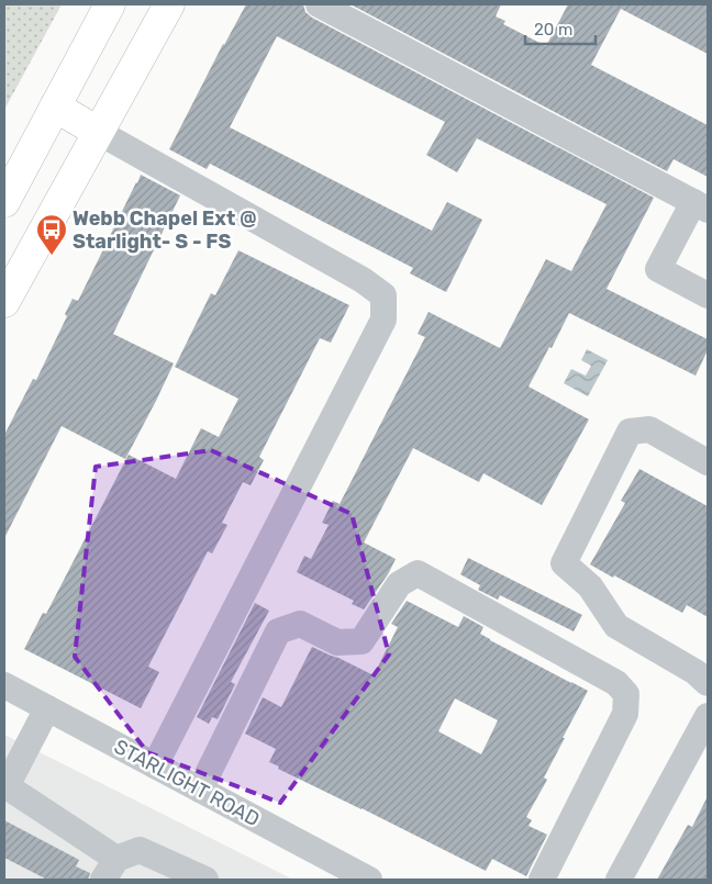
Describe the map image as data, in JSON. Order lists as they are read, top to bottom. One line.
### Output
{"streets":{"street":["STARLIGHT ROAD"]},"places":{"bus stop":["Webb Chapel Ext @ Starlight- S - FS"]},"scale_bar":"20 m"}
